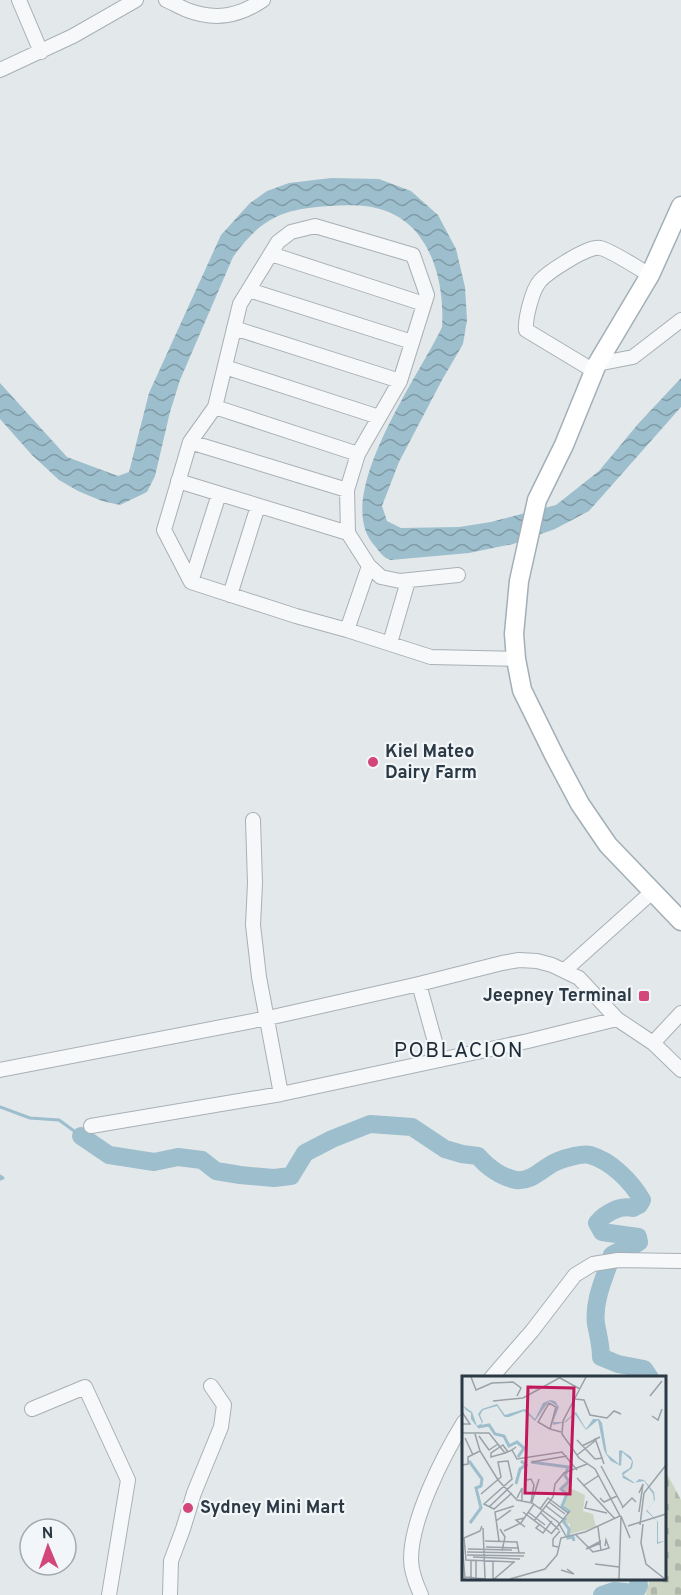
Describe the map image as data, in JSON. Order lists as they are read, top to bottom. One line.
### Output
{"districts":["POBLACION"],"places":{"other":["Kiel Mateo Dairy Farm","Sydney Mini Mart"],"transit":["Jeepney Terminal"]},"north":"top"}
